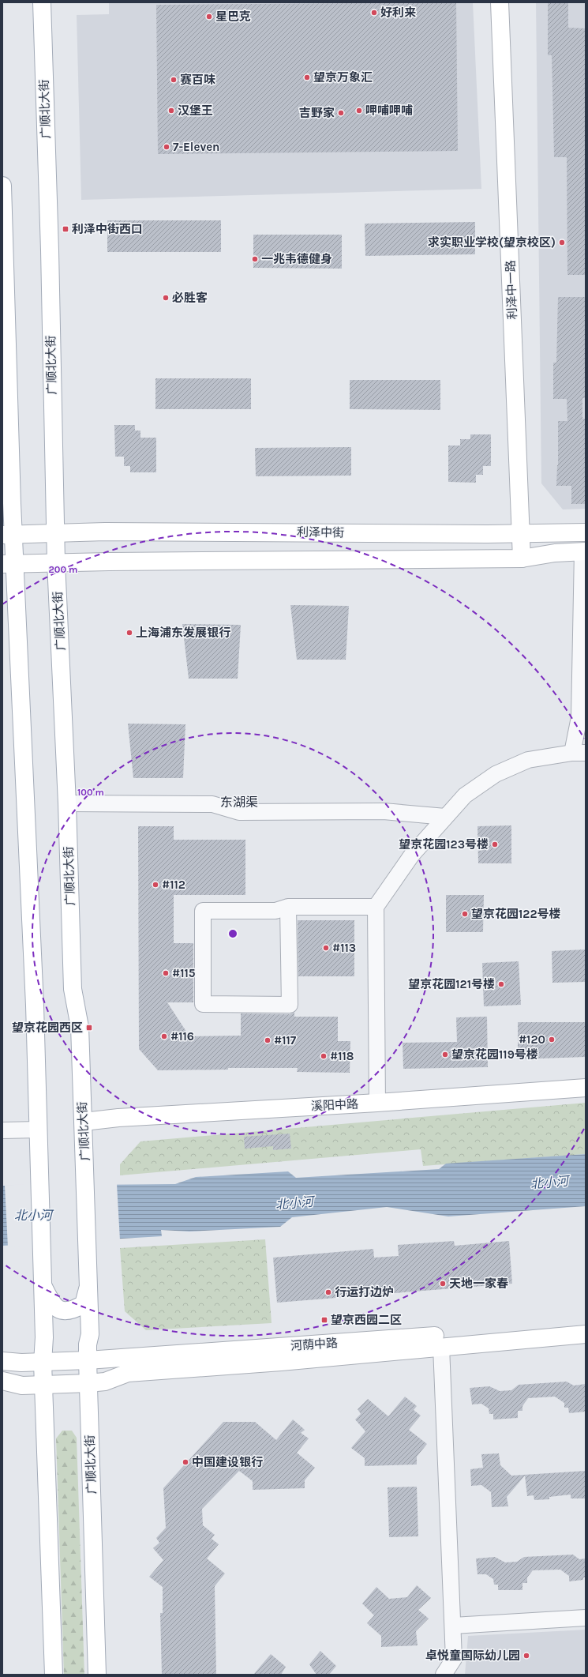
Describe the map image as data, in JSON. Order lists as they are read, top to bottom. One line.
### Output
{"streets":{"street":["广顺北大街","利泽中一路","利泽中街","溪阳中路","河荫中路"]},"crossings":[["广顺北大街","利泽中街"],["广顺北大街","溪阳中路"],["广顺北大街","河荫中路"],["利泽中一路","利泽中街"]],"districts":["东湖渠"],"water":["北小河"],"places":{"other":["好利来","星巴克","望京万象汇","赛百味","汉堡王","呷哺呷哺","吉野家","7-Eleven","求实职业学校(望京校区)","一兆韦德健身","必胜客","上海浦东发展银行","望京花园123号楼","#112","望京花园122号楼","#113","#115","望京花园121号楼","#116","#120","#117","望京花园119号楼","#118","天地一家春","行运打边炉","中国建设银行","卓悦童国际幼儿园"],"transit":["利泽中街西口","望京花园西区","望京西园二区"]},"rings":["200 m","100 m"]}
